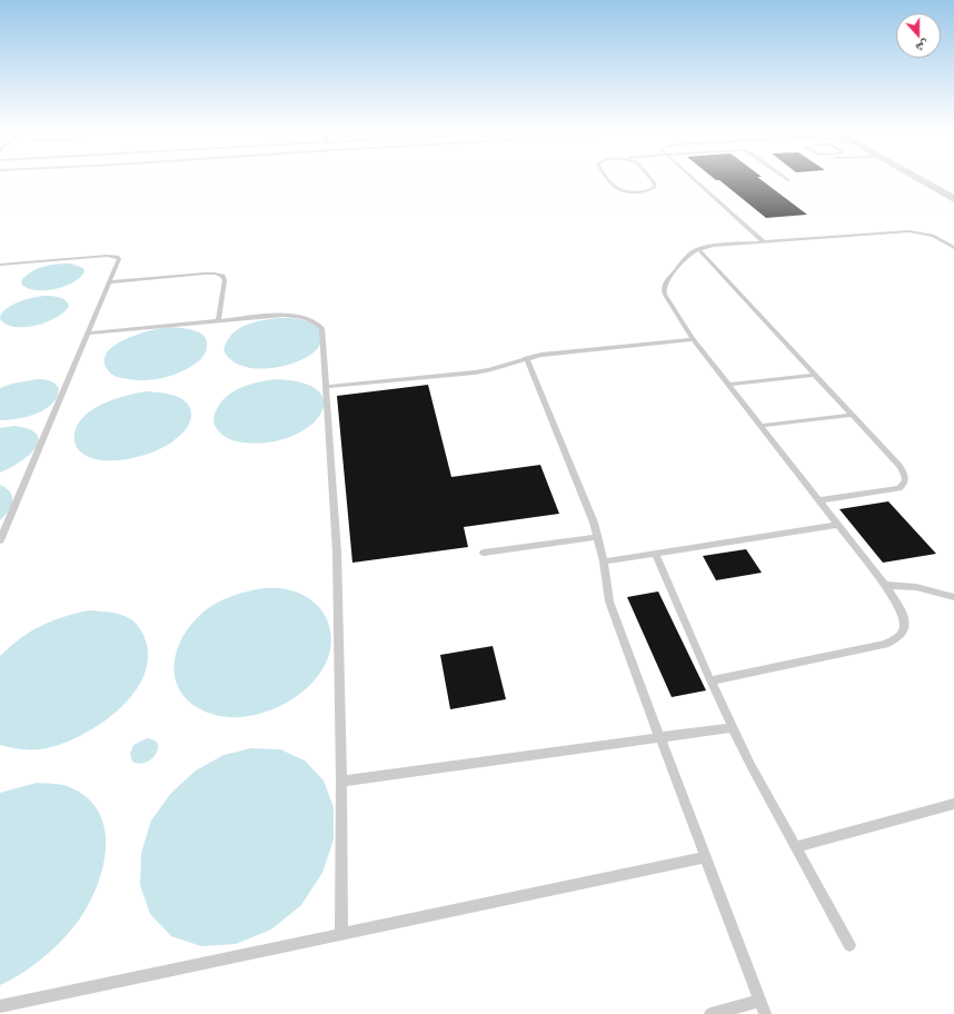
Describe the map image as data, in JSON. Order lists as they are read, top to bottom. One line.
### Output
{"north":"bottom"}
